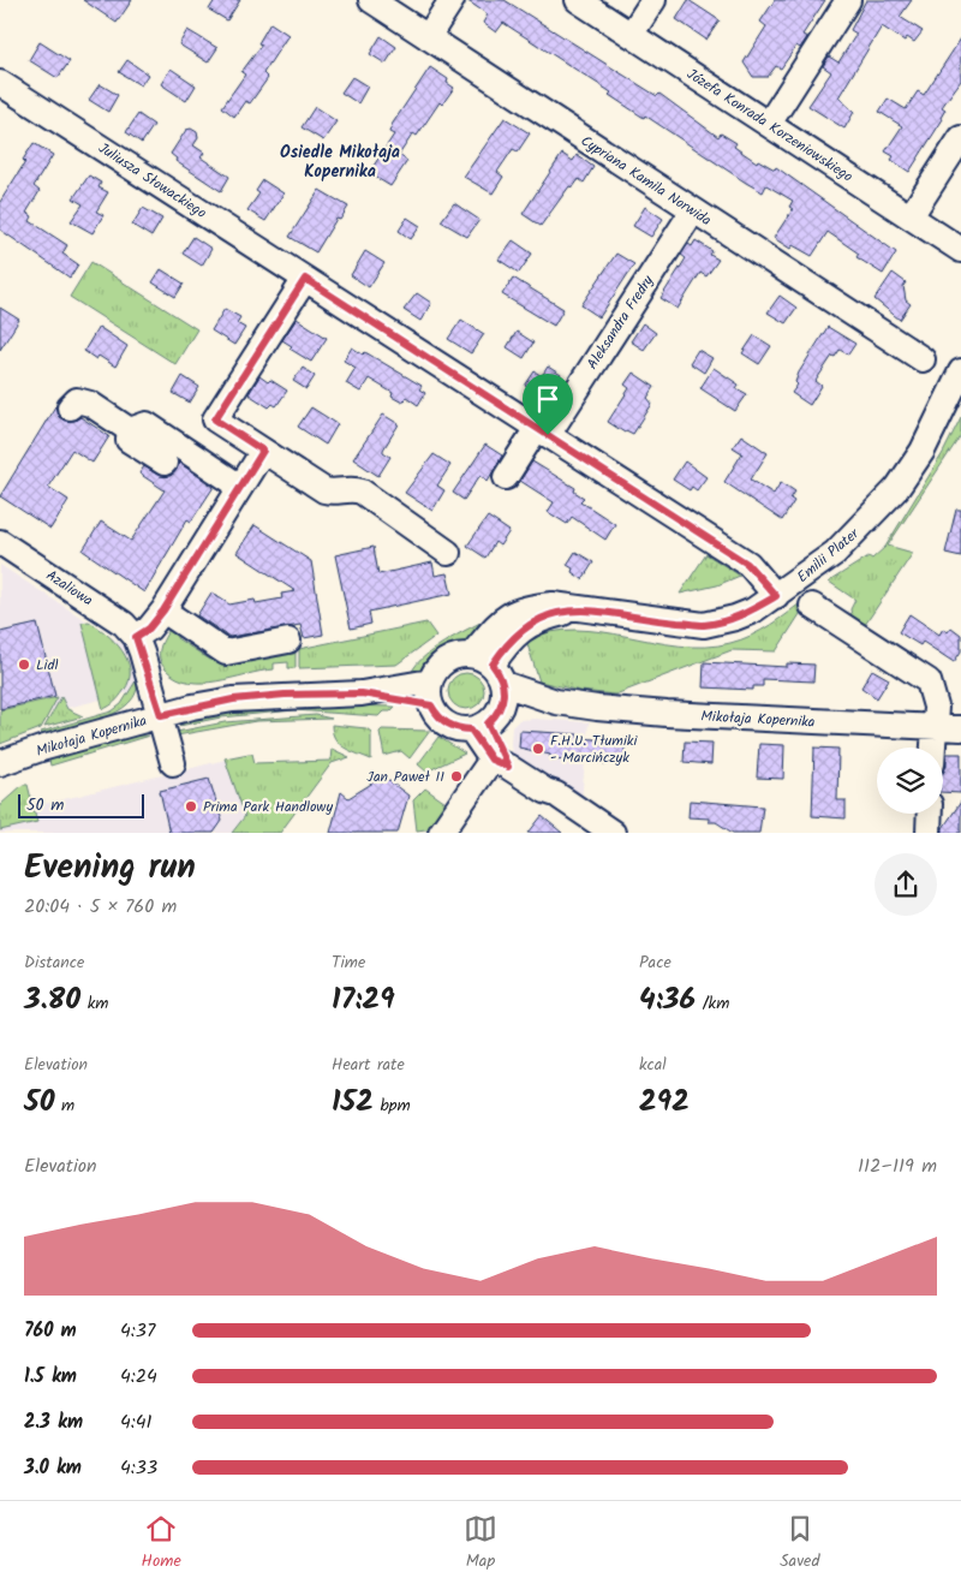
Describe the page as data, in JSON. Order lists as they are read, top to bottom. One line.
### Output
{"streets":{"street":["Józefa Konrada Korzeniowskiego","Juliusza Słowackiego","Cypriana Kamila Norwida","Aleksandra Fredry","Emilii Plater","Azaliowa","Mikołaja Kopernika"]},"crossings":[["Juliusza Słowackiego","Aleksandra Fredry"],["Juliusza Słowackiego","Emilii Plater"],["Cypriana Kamila Norwida","Aleksandra Fredry"],["Emilii Plater","Mikołaja Kopernika"]],"districts":["Osiedle Mikołaja Kopernika"],"places":["Lidl","F.H.U. Tłumiki - Marcińczyk","Jan Paweł II","Prima Park Handlowy"],"scale_bar":"50 m","page":{"scale":"50 m","heading":["Evening run","20:04 · 5 × 760 m"],"stats":[["Distance","3.80 km"],["Time","17:29"],["Pace","4:36 /km"],["Elevation","50 m"],["Heart rate","152 bpm"],["kcal","292"]],"chart":["Elevation","112–119 m"],"list":[{"name":"760 m","note":"4:37"},{"name":"1.5 km","note":"4:24"},{"name":"2.3 km","note":"4:41"},{"name":"3.0 km","note":"4:33"}],"tabs":["Home","Map","Saved"]}}
